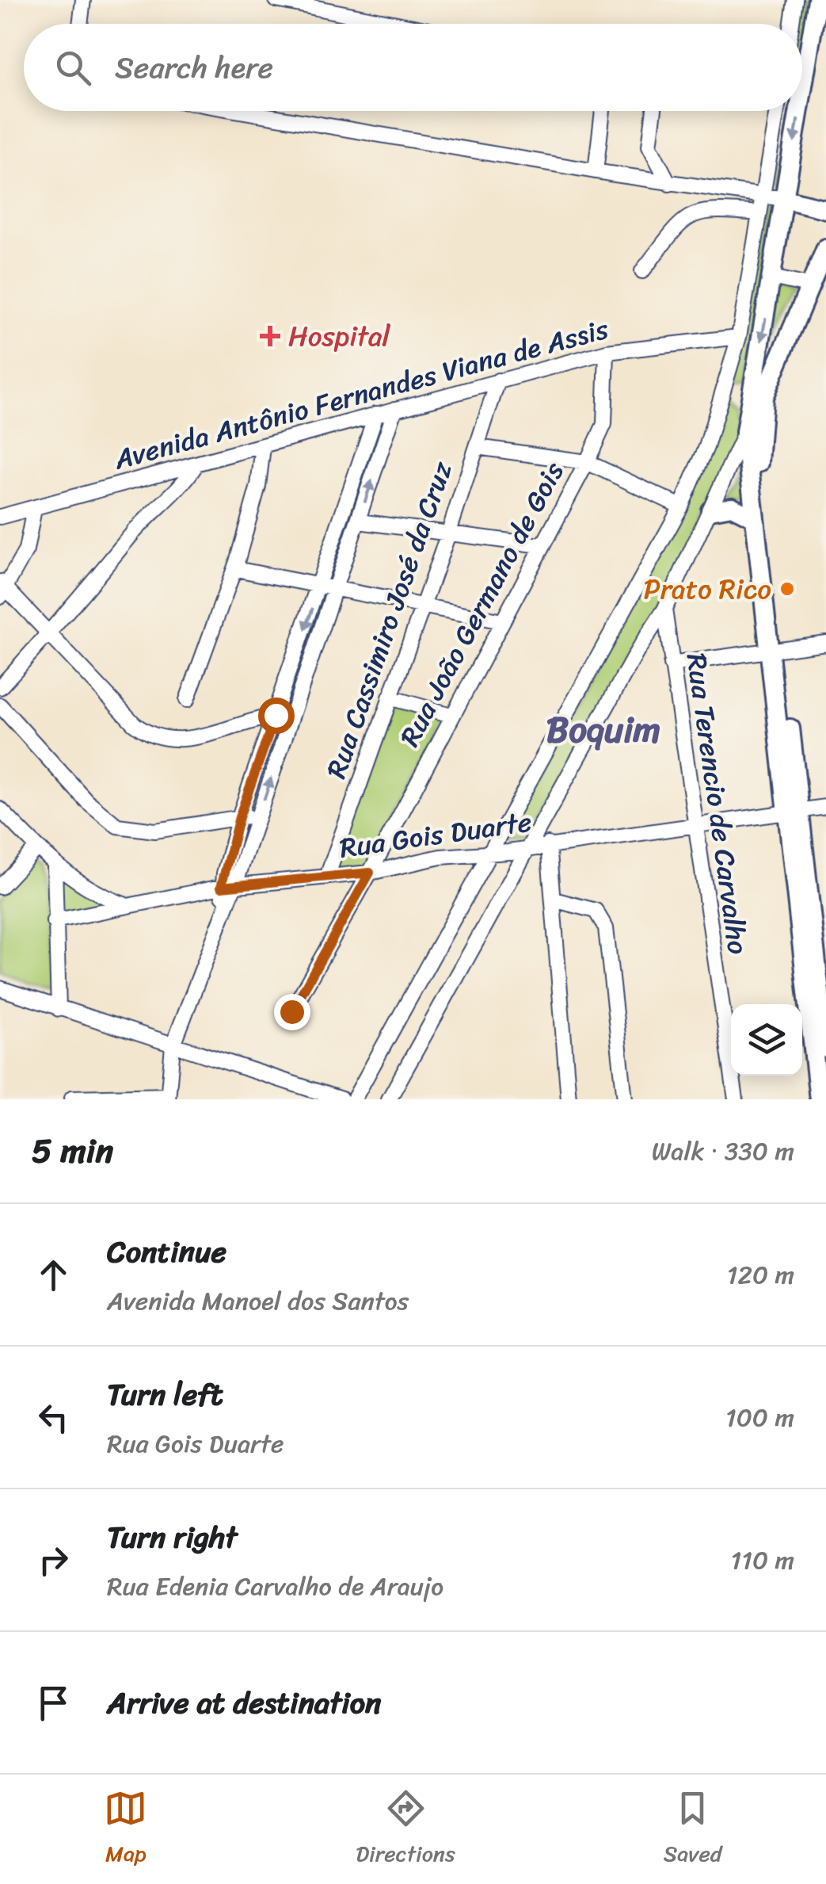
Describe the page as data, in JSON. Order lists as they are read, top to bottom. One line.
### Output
{"streets":{"street":["Avenida Antônio Fernandes Viana de Assis","Rua João Germano de Gois","Rua Cassimiro José da Cruz","Rua Terencio de Carvalho","Rua Gois Duarte"]},"crossings":[["Avenida Antônio Fernandes Viana de Assis","Rua João Germano de Gois"],["Avenida Antônio Fernandes Viana de Assis","Rua Cassimiro José da Cruz"],["Rua João Germano de Gois","Rua Gois Duarte"],["Rua Cassimiro José da Cruz","Rua Gois Duarte"],["Rua Terencio de Carvalho","Rua Gois Duarte"]],"districts":["Boquim"],"places":{"health":["Hospital"],"other":["Prato Rico"]},"page":{"search":"Search here","heading":["5 min","Walk · 330 m"],"list":[["Continue","Avenida Manoel dos Santos","120 m"],["Turn left","Rua Gois Duarte","100 m"],["Turn right","Rua Edenia Carvalho de Araujo","110 m"],"Arrive at destination"],"nav":["Map","Directions","Saved"]}}
